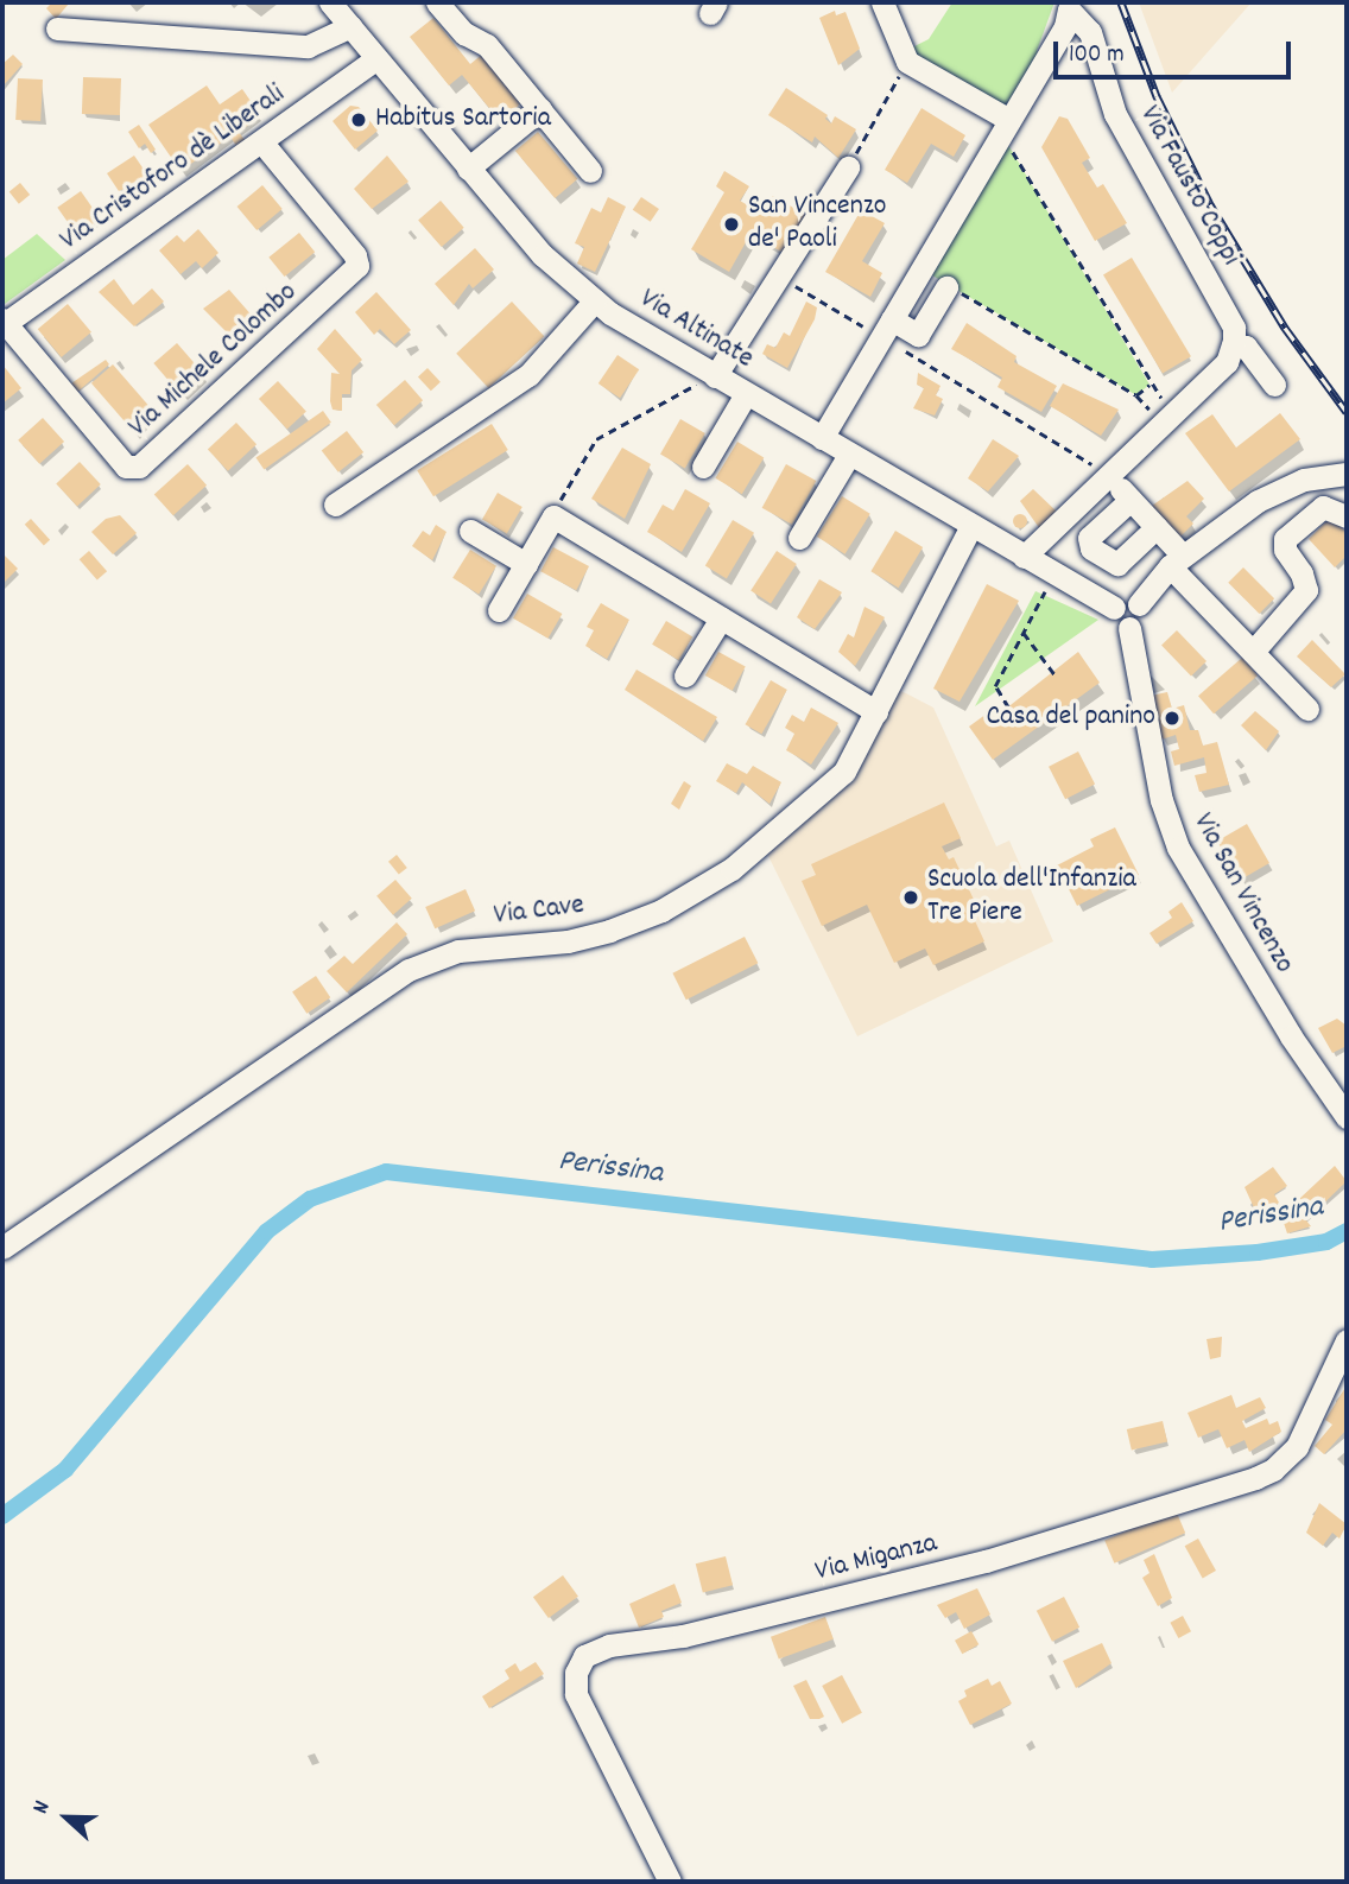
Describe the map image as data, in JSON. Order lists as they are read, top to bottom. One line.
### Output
{"streets":{"street":["Via Cristoforo dè Liberali","Via Fausto Coppi","Via Altinate","Via Michele Colombo","Via San Vincenzo","Via Cave","Via Miganza"]},"crossings":[["Via Cristoforo dè Liberali","Via Altinate"],["Via Cristoforo dè Liberali","Via Michele Colombo"],["Via Fausto Coppi","Via Altinate"],["Via Altinate","Via San Vincenzo"],["Via Altinate","Via Cave"]],"water":["Perissina"],"places":["Habitus Sartoria","San Vincenzo de' Paoli","Casa del panino","Scuola dell'Infanzia Tre Piere"],"scale_bar":"100 m","north":"left"}
